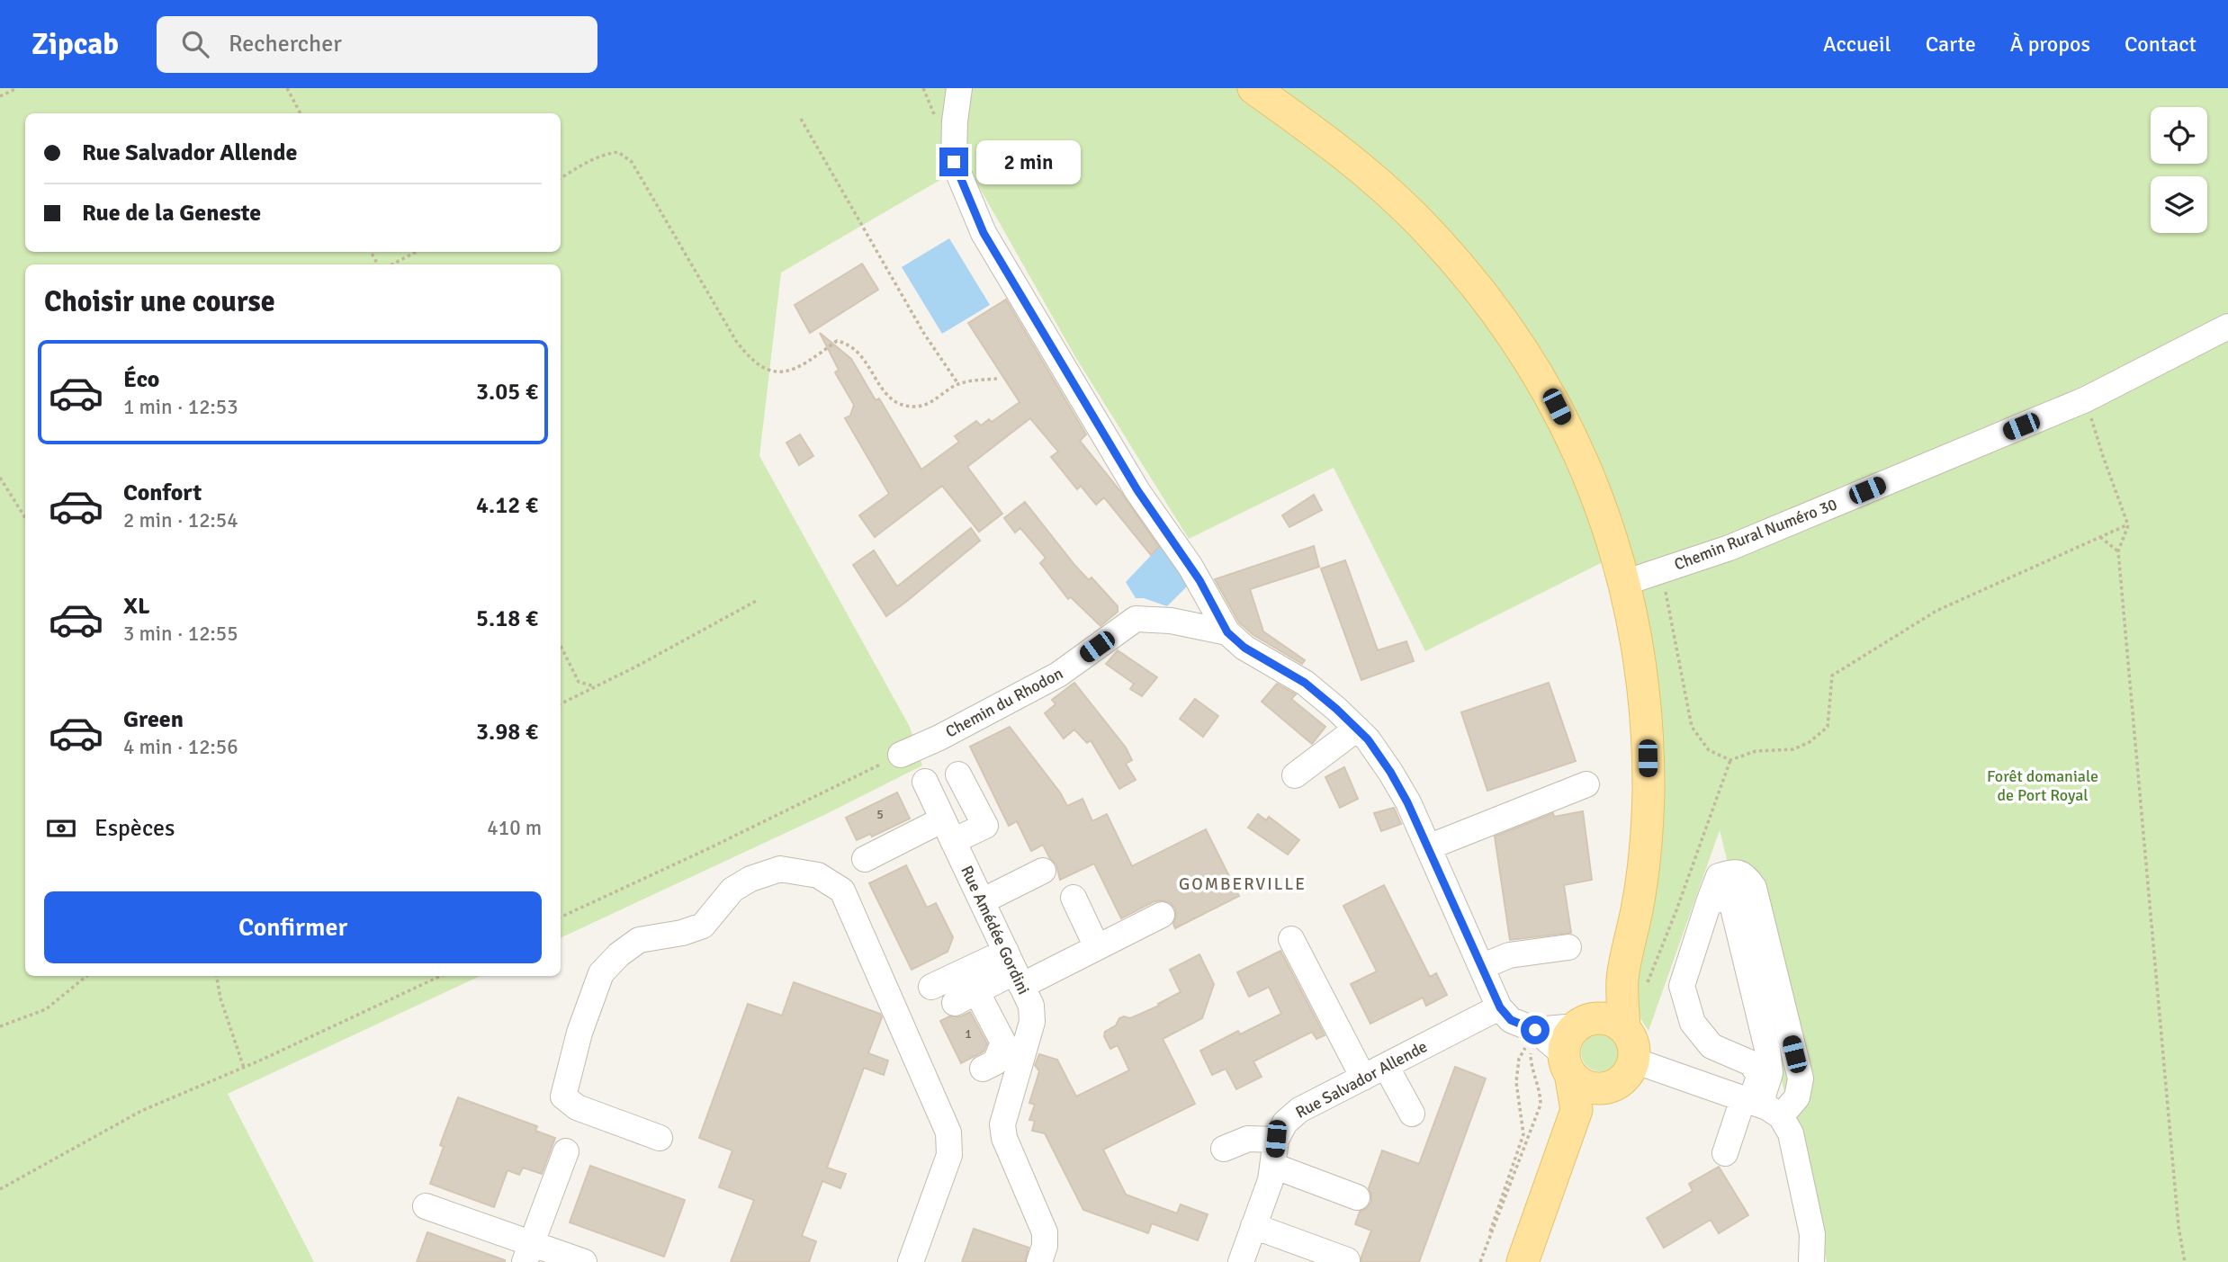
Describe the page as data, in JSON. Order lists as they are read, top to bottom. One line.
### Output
{"streets":{"street":["Chemin Rural Numéro 30","Chemin du Rhodon","Rue Amédée Gordini","Rue Salvador Allende"]},"districts":["GOMBERVILLE"],"parks":["Forêt domaniale de Port Royal"],"house_numbers":["5","1"],"page":{"header":"Zipcab","search":"Rechercher","nav":["Accueil","Carte","À propos","Contact"],"banner":["Rue Salvador Allende","Rue de la Geneste"],"bubble":"2 min","heading":"Choisir une course","list":[{"name":"Éco","note":"1 min · 12:53","value":"3.05 €"},{"name":"Confort","note":"2 min · 12:54","value":"4.12 €"},{"name":"XL","note":"3 min · 12:55","value":"5.18 €"},{"name":"Green","note":"4 min · 12:56","value":"3.98 €"}],"pay":["Espèces","410 m"],"buttons":"Confirmer"}}
